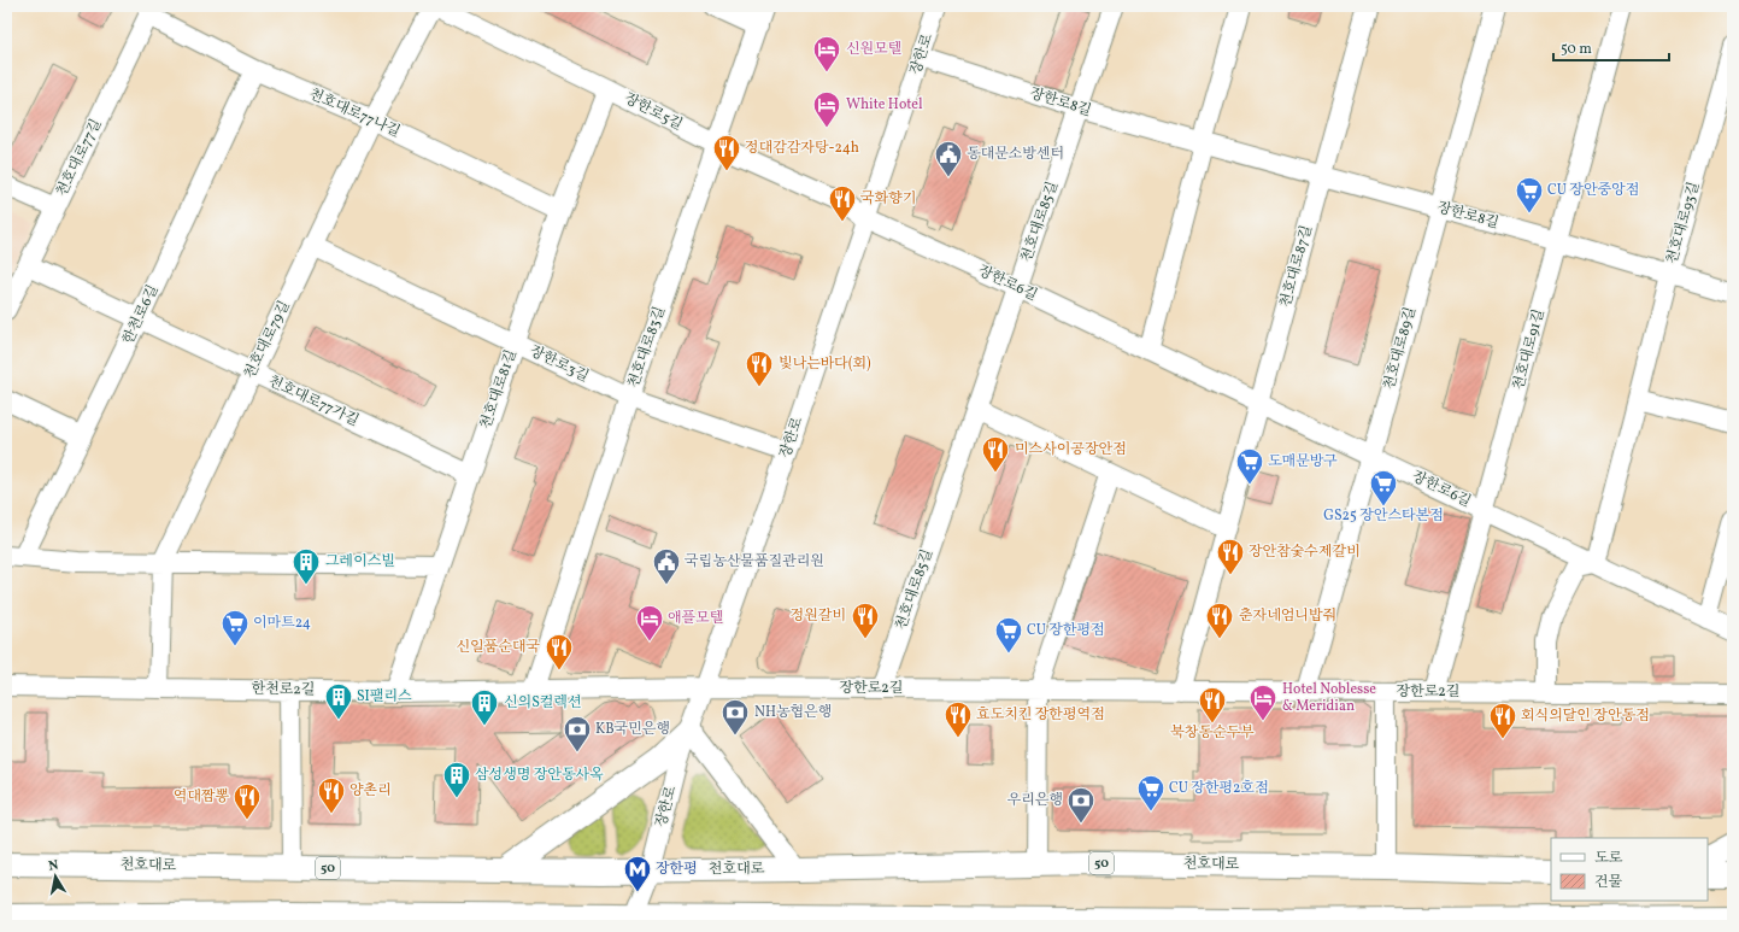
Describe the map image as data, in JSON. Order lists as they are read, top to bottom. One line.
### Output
{"streets":{"main road":["50","천호대로"],"street":["장한로","장한로8길","장한로5길","천호대로77나길","천호대로77길","천호대로85길","천호대로93길","천호대로87길","장한로6길","한천로6길","천호대로79길","천호대로83길","천호대로89길","천호대로91길","장한로3길","천호대로81길","천호대로77가길","장한로2길","한천로2길"]},"crossings":[["장한로","장한로8길"],["장한로","장한로5길"],["장한로","장한로6길"],["장한로","장한로3길"],["장한로","장한로2길"],["장한로","한천로2길"],["장한로","천호대로"],["장한로8길","천호대로85길"],["장한로8길","천호대로93길"],["장한로8길","천호대로87길"],["장한로8길","천호대로89길"],["장한로8길","천호대로91길"],["장한로5길","장한로6길"],["장한로5길","천호대로83길"],["장한로5길","천호대로81길"],["천호대로77나길","천호대로77길"],["천호대로77나길","한천로6길"],["천호대로77나길","천호대로79길"],["천호대로77나길","천호대로81길"],["천호대로77길","천호대로77가길"],["천호대로85길","장한로6길"],["천호대로85길","장한로2길"],["천호대로93길","장한로6길"],["천호대로87길","장한로6길"],["천호대로87길","장한로2길"],["장한로6길","천호대로89길"],["장한로6길","천호대로91길"],["한천로6길","천호대로79길"],["한천로6길","천호대로81길"],["한천로6길","천호대로77가길"],["천호대로79길","장한로3길"],["천호대로79길","천호대로77가길"],["천호대로79길","한천로2길"],["천호대로83길","장한로3길"],["천호대로83길","한천로2길"],["천호대로89길","장한로2길"],["천호대로91길","장한로2길"],["장한로3길","천호대로81길"],["천호대로81길","천호대로77가길"],["천호대로81길","한천로2길"],["장한로2길","한천로2길"]],"places":{"hotel":["신원모텔","White Hotel","애플모텔","Hotel Noblesse & Meridian"],"restaurant":["정대감감자탕-24h","국화향기","빛나는바다(회)","미스사이공장안점","장안참숯수제갈비","정원갈비","춘자네엄니밥줘","신일품순대국","북창동순두부","효도치킨 장한평역점","회식의달인 장안동점","양촌리","역대짬뽕"],"public building":["동대문소방센터","국립농산물품질관리원"],"supermarket":["CU 장안중앙점","도매문방구","GS25 장안스타본점","이마트24","CU 장한평점","CU 장한평2호점"],"building":["그레이스빌","SI팰리스","신의S컬렉션","삼성생명 장안동사옥"],"bank":["NH농협은행","KB국민은행","우리은행"],"metro station":["장한평"]},"legend":["도로","건물"],"scale_bar":"50 m","north":"top"}
